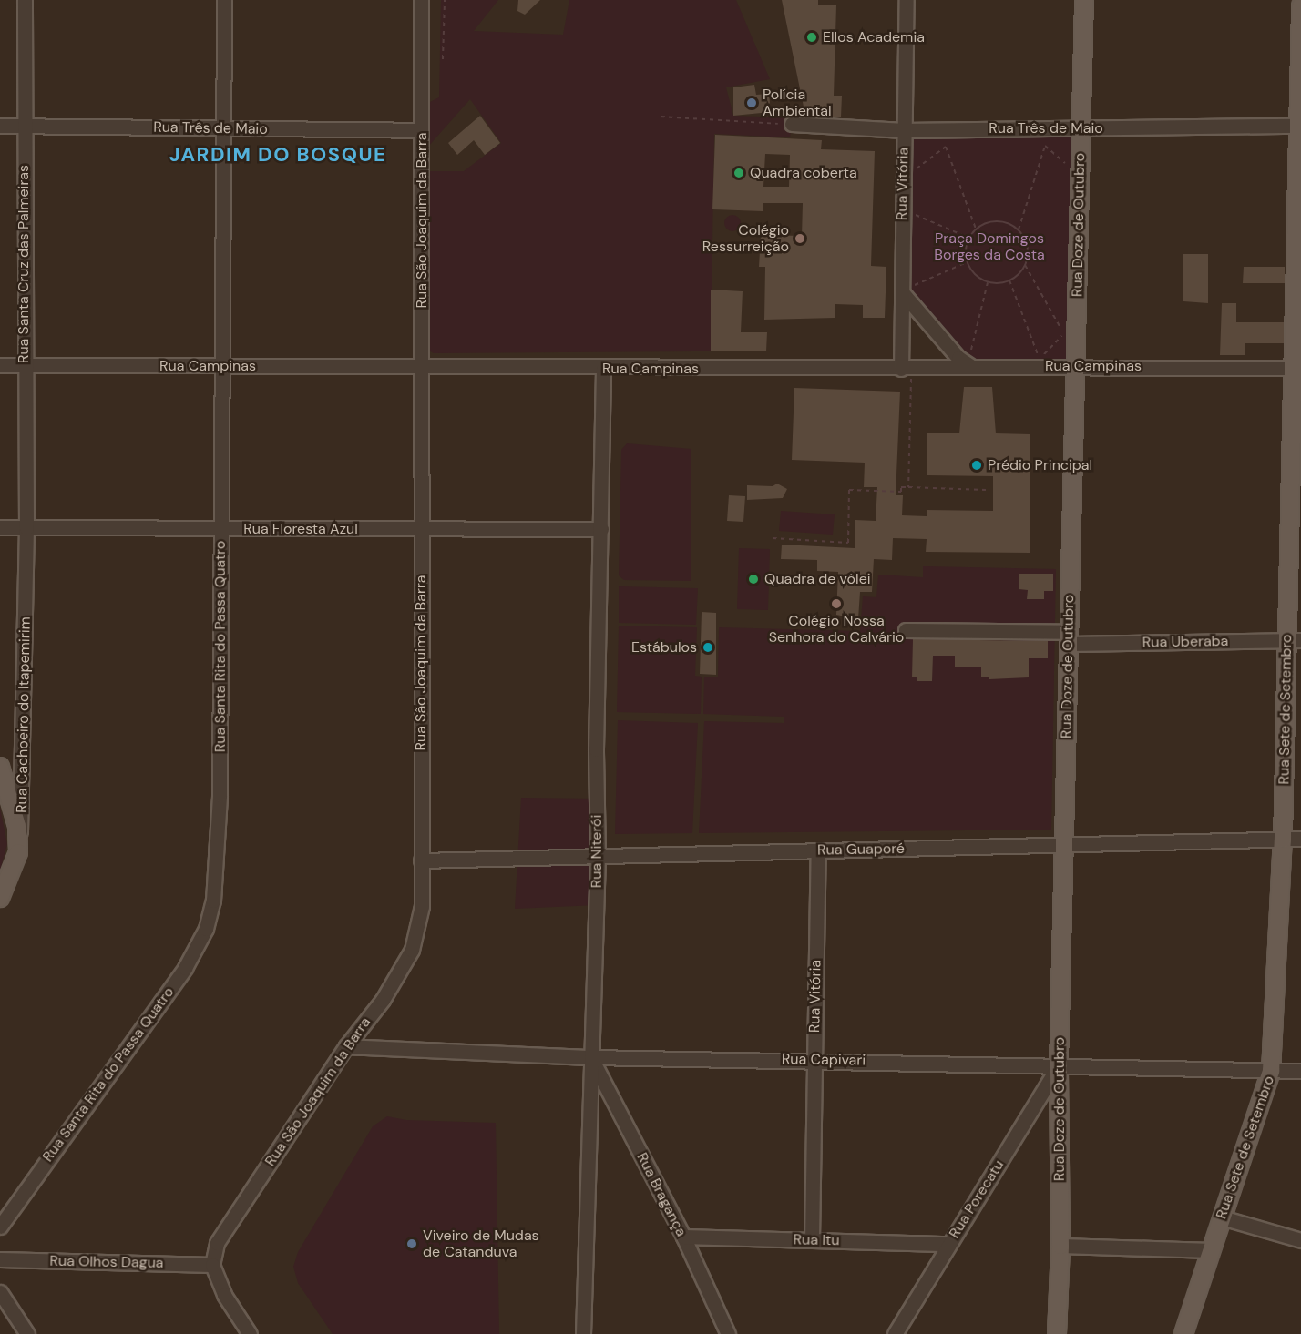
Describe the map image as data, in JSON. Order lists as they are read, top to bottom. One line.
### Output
{"streets":{"main road":["Rua Doze de Outubro","Rua Sete de Setembro","Rua Cachoeiro do Itapemirim"],"street":["Rua Três de Maio","Rua Vitória","Rua São Joaquim da Barra","Rua Santa Cruz das Palmeiras","Rua Campinas","Rua Floresta Azul","Rua Uberaba","Rua Santa Rita do Passa Quatro","Rua Guaporé","Rua Niterói","Rua Capivari","Rua Bragança","Rua Porecatu","Rua Itu","Rua Olhos Dagua"]},"crossings":[["Rua Três de Maio","Rua Vitória"],["Rua Três de Maio","Rua São Joaquim da Barra"],["Rua Três de Maio","Rua Doze de Outubro"],["Rua Três de Maio","Rua Santa Cruz das Palmeiras"],["Rua Três de Maio","Rua Santa Rita do Passa Quatro"],["Rua Três de Maio","Rua Sete de Setembro"],["Rua Vitória","Rua Campinas"],["Rua Vitória","Rua Guaporé"],["Rua Vitória","Rua Capivari"],["Rua Vitória","Rua Itu"],["Rua São Joaquim da Barra","Rua Campinas"],["Rua São Joaquim da Barra","Rua Floresta Azul"],["Rua São Joaquim da Barra","Rua Guaporé"],["Rua São Joaquim da Barra","Rua Capivari"],["Rua São Joaquim da Barra","Rua Olhos Dagua"],["Rua Doze de Outubro","Rua Campinas"],["Rua Doze de Outubro","Rua Uberaba"],["Rua Doze de Outubro","Rua Guaporé"],["Rua Doze de Outubro","Rua Capivari"],["Rua Doze de Outubro","Rua Porecatu"],["Rua Santa Cruz das Palmeiras","Rua Campinas"],["Rua Santa Cruz das Palmeiras","Rua Floresta Azul"],["Rua Santa Cruz das Palmeiras","Rua Cachoeiro do Itapemirim"],["Rua Campinas","Rua Santa Rita do Passa Quatro"],["Rua Campinas","Rua Sete de Setembro"],["Rua Campinas","Rua Niterói"],["Rua Floresta Azul","Rua Santa Rita do Passa Quatro"],["Rua Floresta Azul","Rua Cachoeiro do Itapemirim"],["Rua Floresta Azul","Rua Niterói"],["Rua Uberaba","Rua Sete de Setembro"],["Rua Sete de Setembro","Rua Guaporé"],["Rua Sete de Setembro","Rua Capivari"],["Rua Guaporé","Rua Niterói"],["Rua Niterói","Rua Capivari"],["Rua Niterói","Rua Bragança"],["Rua Capivari","Rua Bragança"],["Rua Capivari","Rua Porecatu"],["Rua Bragança","Rua Itu"],["Rua Porecatu","Rua Itu"]],"districts":["JARDIM DO BOSQUE"],"parks":["Praça Domingos Borges da Costa"],"places":["Ellos Academia","Polícia Ambiental","Quadra coberta","Colégio Ressurreição","Prédio Principal","Quadra de vôlei","Colégio Nossa Senhora do Calvário","Estábulos","Viveiro de Mudas de Catanduva"]}
